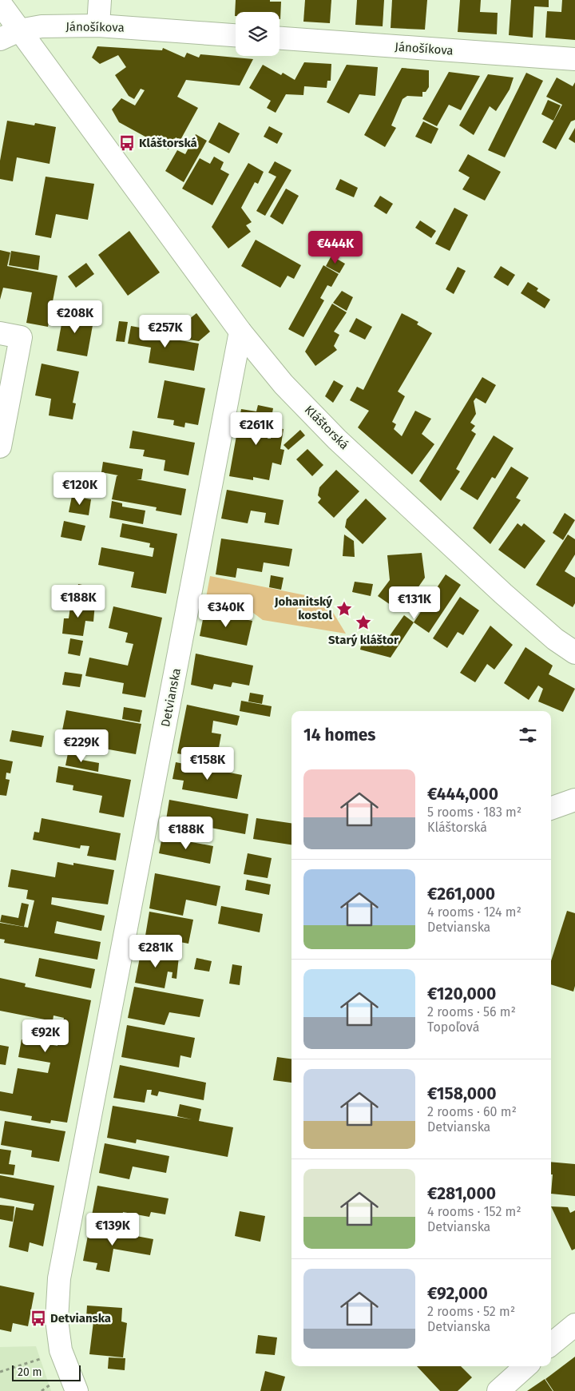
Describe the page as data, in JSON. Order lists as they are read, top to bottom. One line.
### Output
{"streets":{"street":["Jánošíkova","Kláštorská","Detvianska"]},"crossings":[["Jánošíkova","Kláštorská"],["Kláštorská","Detvianska"]],"places":{"bus stop":["Kláštorská","Detvianska"],"place":["Johanitský kostol","Starý kláštor"]},"scale_bar":"20 m","page":{"price":["€444K","€208K","€257K","€261K","€120K","€188K","€131K","€340K","€229K","€158K","€188K","€281K","€92K","€139K"],"heading":"14 homes","list":[{"name":"€444,000","note":"5 rooms · 183 m² · Kláštorská"},{"name":"€261,000","note":"4 rooms · 124 m² · Detvianska"},{"name":"€120,000","note":"2 rooms · 56 m² · Topoľová"},{"name":"€158,000","note":"2 rooms · 60 m² · Detvianska"},{"name":"€281,000","note":"4 rooms · 152 m² · Detvianska"},{"name":"€92,000","note":"2 rooms · 52 m² · Detvianska"}],"scale":"20 m"}}
